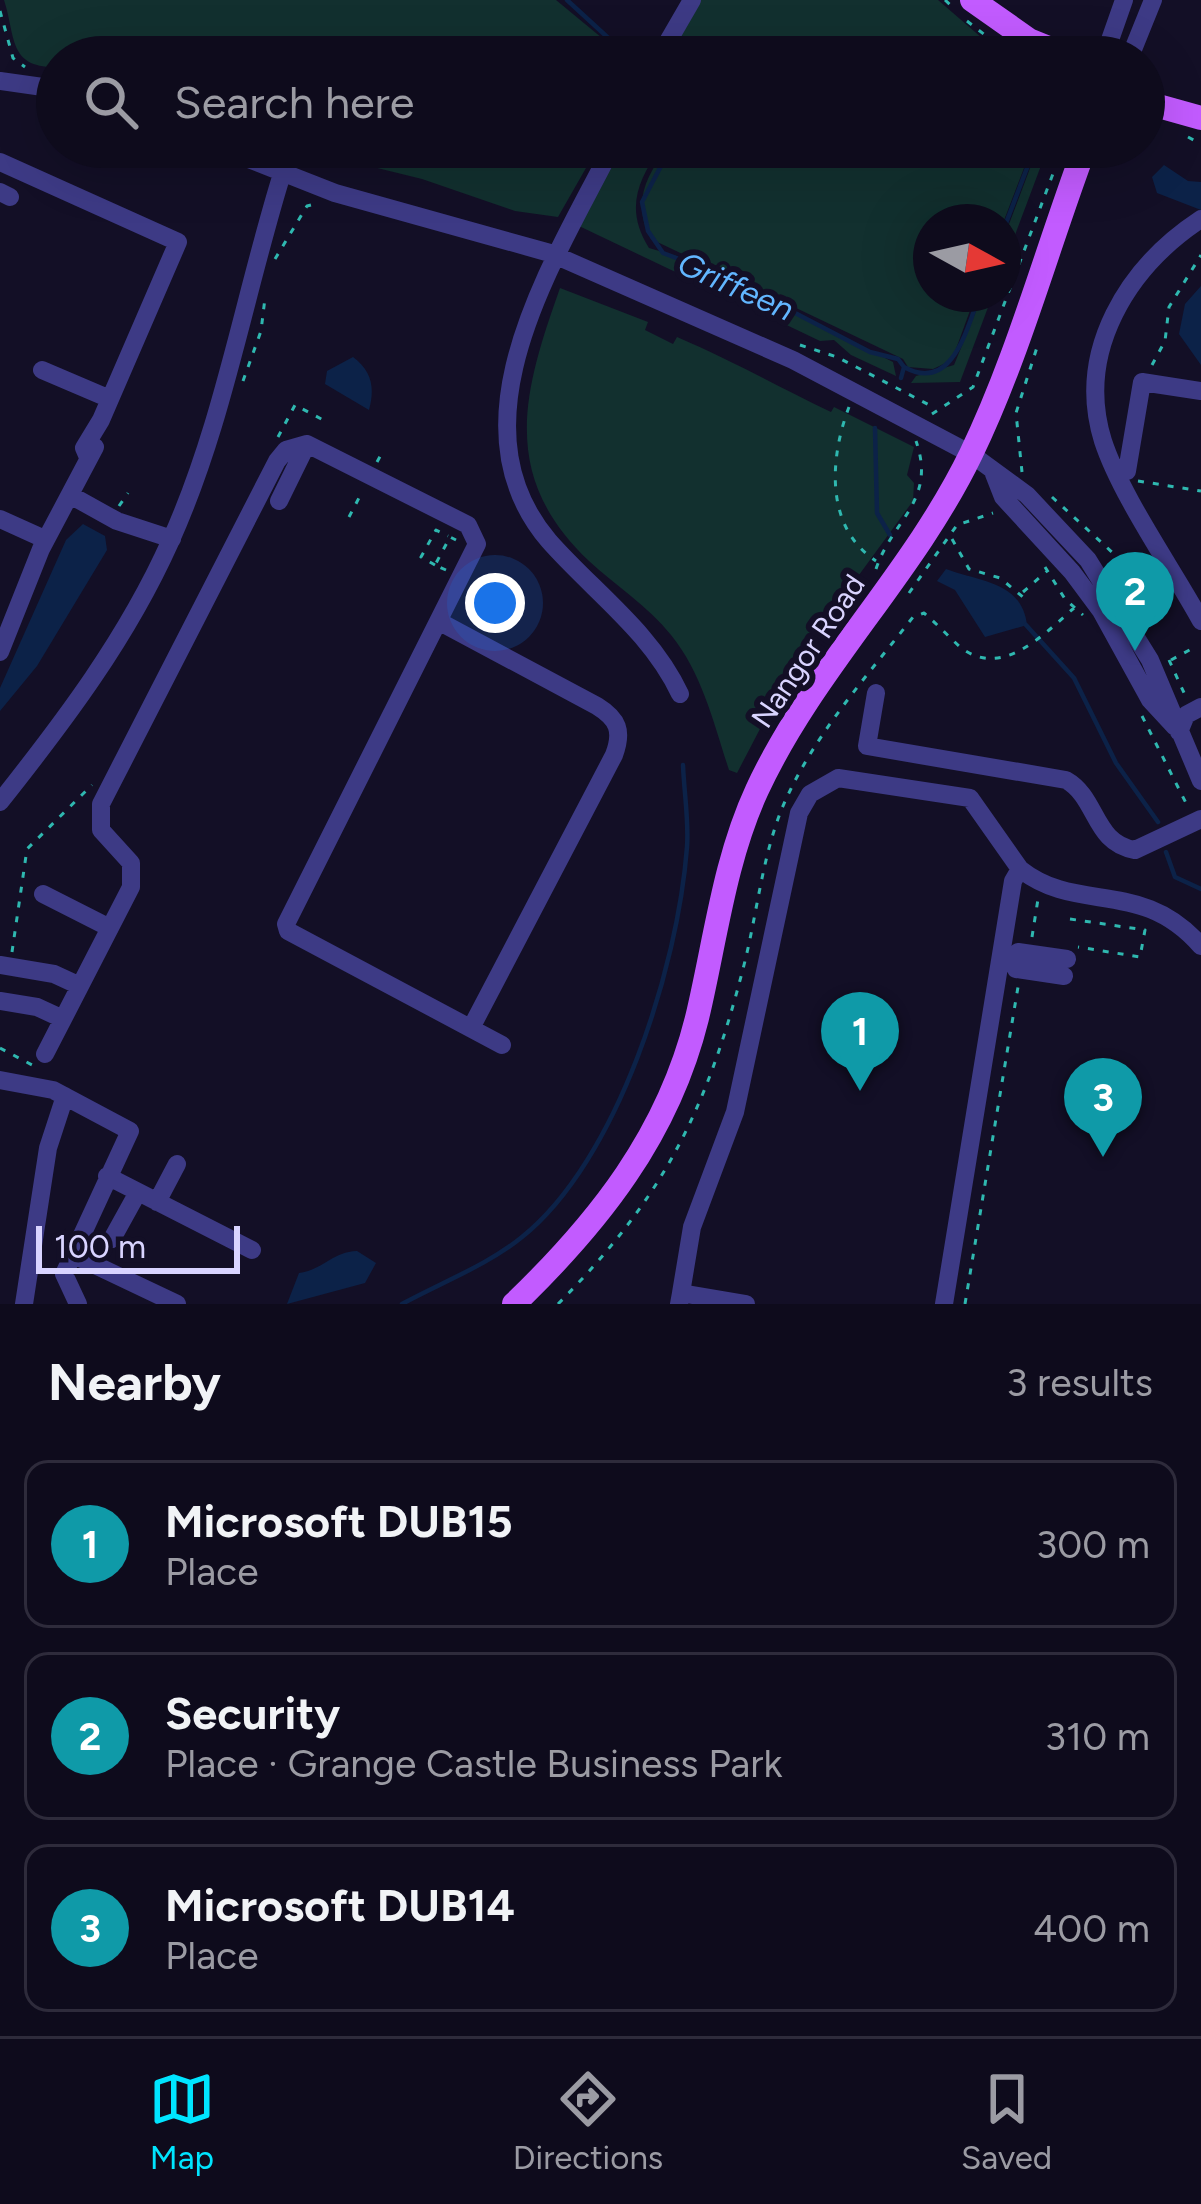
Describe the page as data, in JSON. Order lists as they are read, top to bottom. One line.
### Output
{"streets":{"main road":["Nangor Road"]},"water":["Griffeen"],"scale_bar":"100 m","north":"right","page":{"search":"Search here","pins":["2","1","3"],"scale":"100 m","heading":["Nearby","3 results"],"list":[{"mark":"1","name":"Microsoft DUB15","note":"Place","value":"300 m"},{"mark":"2","name":"Security","note":"Place · Grange Castle Business Park","value":"310 m"},{"mark":"3","name":"Microsoft DUB14","note":"Place","value":"400 m"}],"nav":["Map","Directions","Saved"]}}
